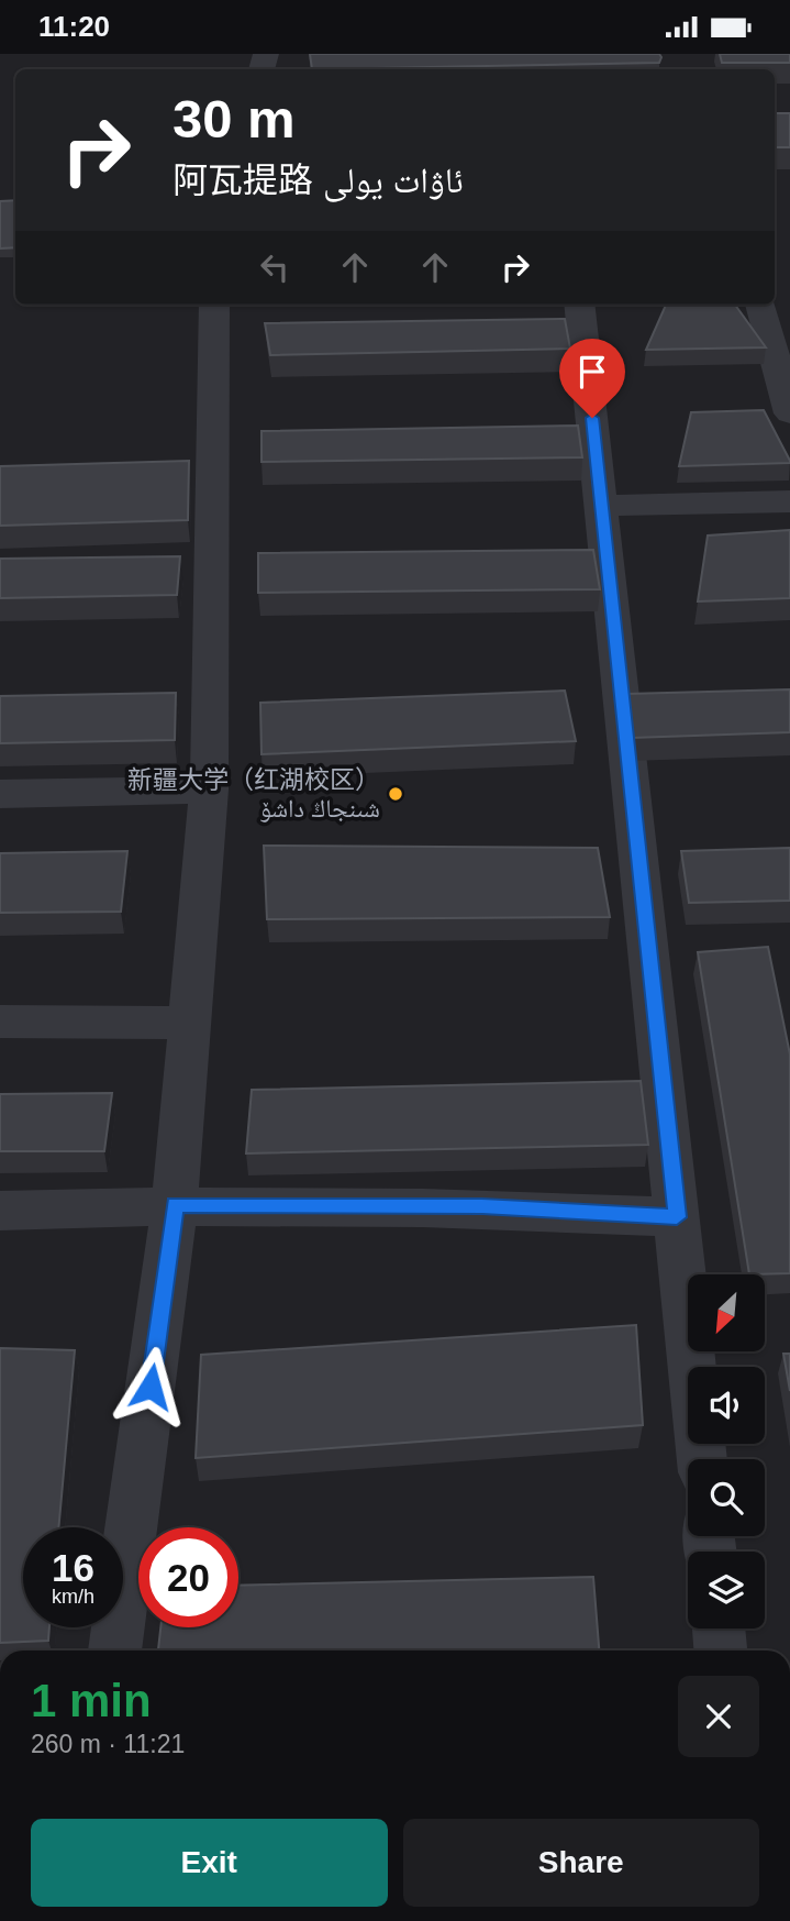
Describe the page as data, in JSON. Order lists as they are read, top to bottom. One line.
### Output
{"places":["新疆大学（红湖校区） شىنجاڭ داشۆ"],"north":"bottom left","page":{"status":"11:20","turn":["30 m","阿瓦提路 ئاۋات يولى"],"speed":"16 km/h","limit":"20","heading":["1 min","260 m · 11:21"],"buttons":["Exit","Share"]}}
